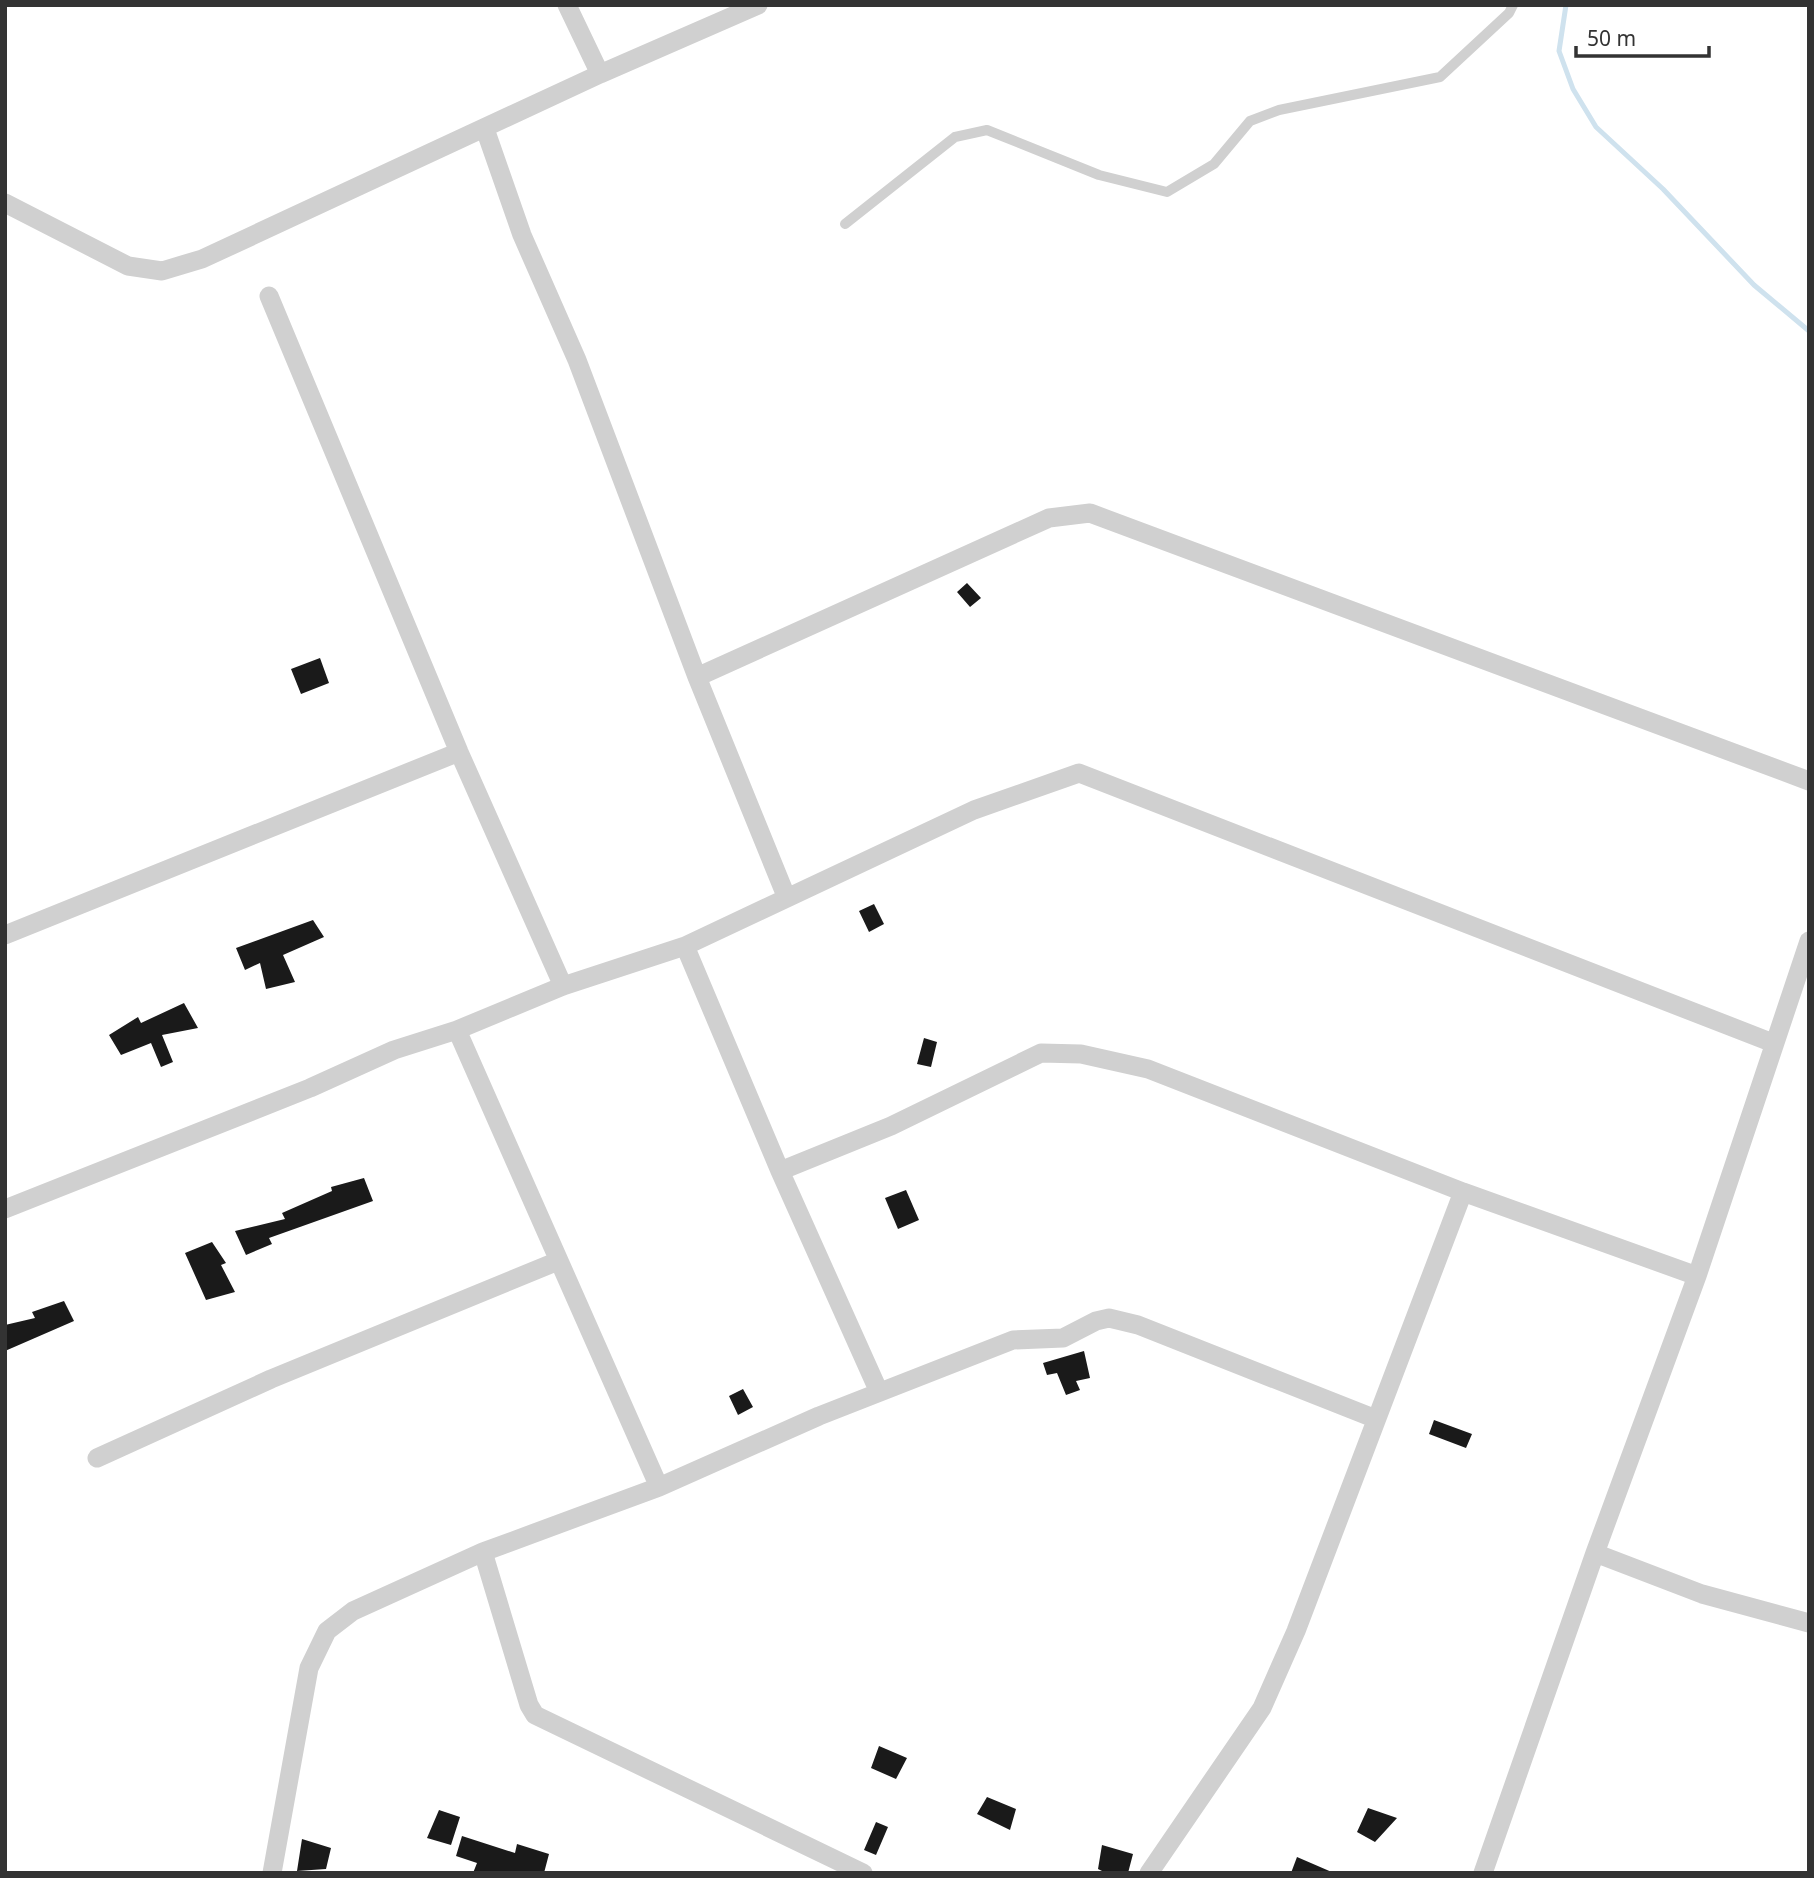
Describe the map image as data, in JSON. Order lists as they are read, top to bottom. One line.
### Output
{"scale_bar":"50 m"}
